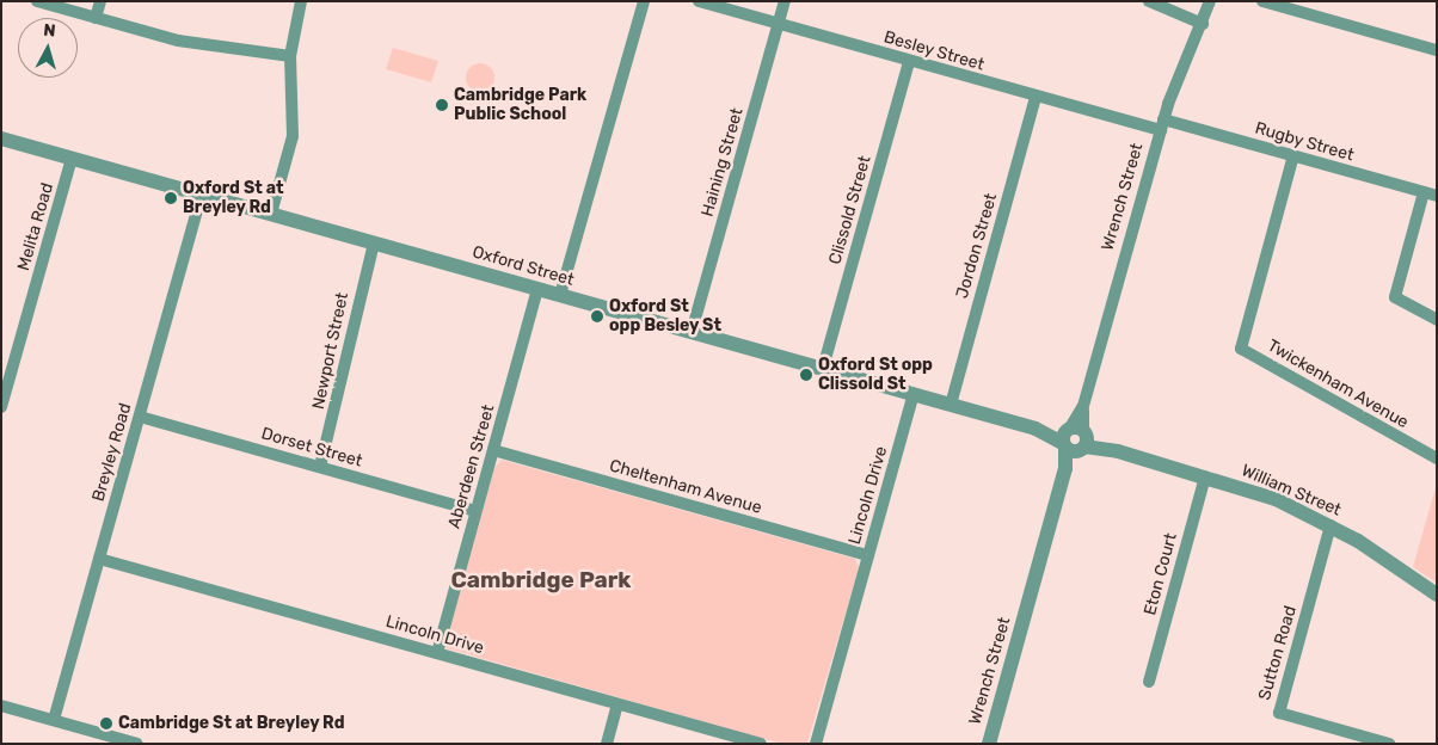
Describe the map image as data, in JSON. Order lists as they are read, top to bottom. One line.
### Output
{"streets":{"street":["Besley Street","Rugby Street","Haining Street","Wrench Street","Clissold Street","Melita Road","Jordon Street","Oxford Street","Newport Street","Twickenham Avenue","Dorset Street","Breyley Road","Aberdeen Street","Cheltenham Avenue","William Street","Lincoln Drive","Eton Court","Sutton Road"]},"crossings":[["Besley Street","Rugby Street"],["Besley Street","Haining Street"],["Besley Street","Wrench Street"],["Besley Street","Clissold Street"],["Besley Street","Jordon Street"],["Rugby Street","Wrench Street"],["Rugby Street","Twickenham Avenue"],["Haining Street","Oxford Street"],["Wrench Street","Oxford Street"],["Wrench Street","William Street"],["Clissold Street","Oxford Street"],["Melita Road","Oxford Street"],["Jordon Street","Oxford Street"],["Oxford Street","Newport Street"],["Oxford Street","Breyley Road"],["Oxford Street","Aberdeen Street"],["Oxford Street","William Street"],["Oxford Street","Lincoln Drive"],["Newport Street","Dorset Street"],["Dorset Street","Breyley Road"],["Dorset Street","Aberdeen Street"],["Breyley Road","Lincoln Drive"],["Aberdeen Street","Cheltenham Avenue"],["Aberdeen Street","Lincoln Drive"],["Cheltenham Avenue","Lincoln Drive"],["William Street","Eton Court"],["William Street","Sutton Road"]],"districts":["Cambridge Park"],"places":["Cambridge Park Public School","Oxford St at Breyley Rd","Oxford St opp Besley St","Oxford St opp Clissold St","Cambridge St at Breyley Rd"],"north":"top"}
